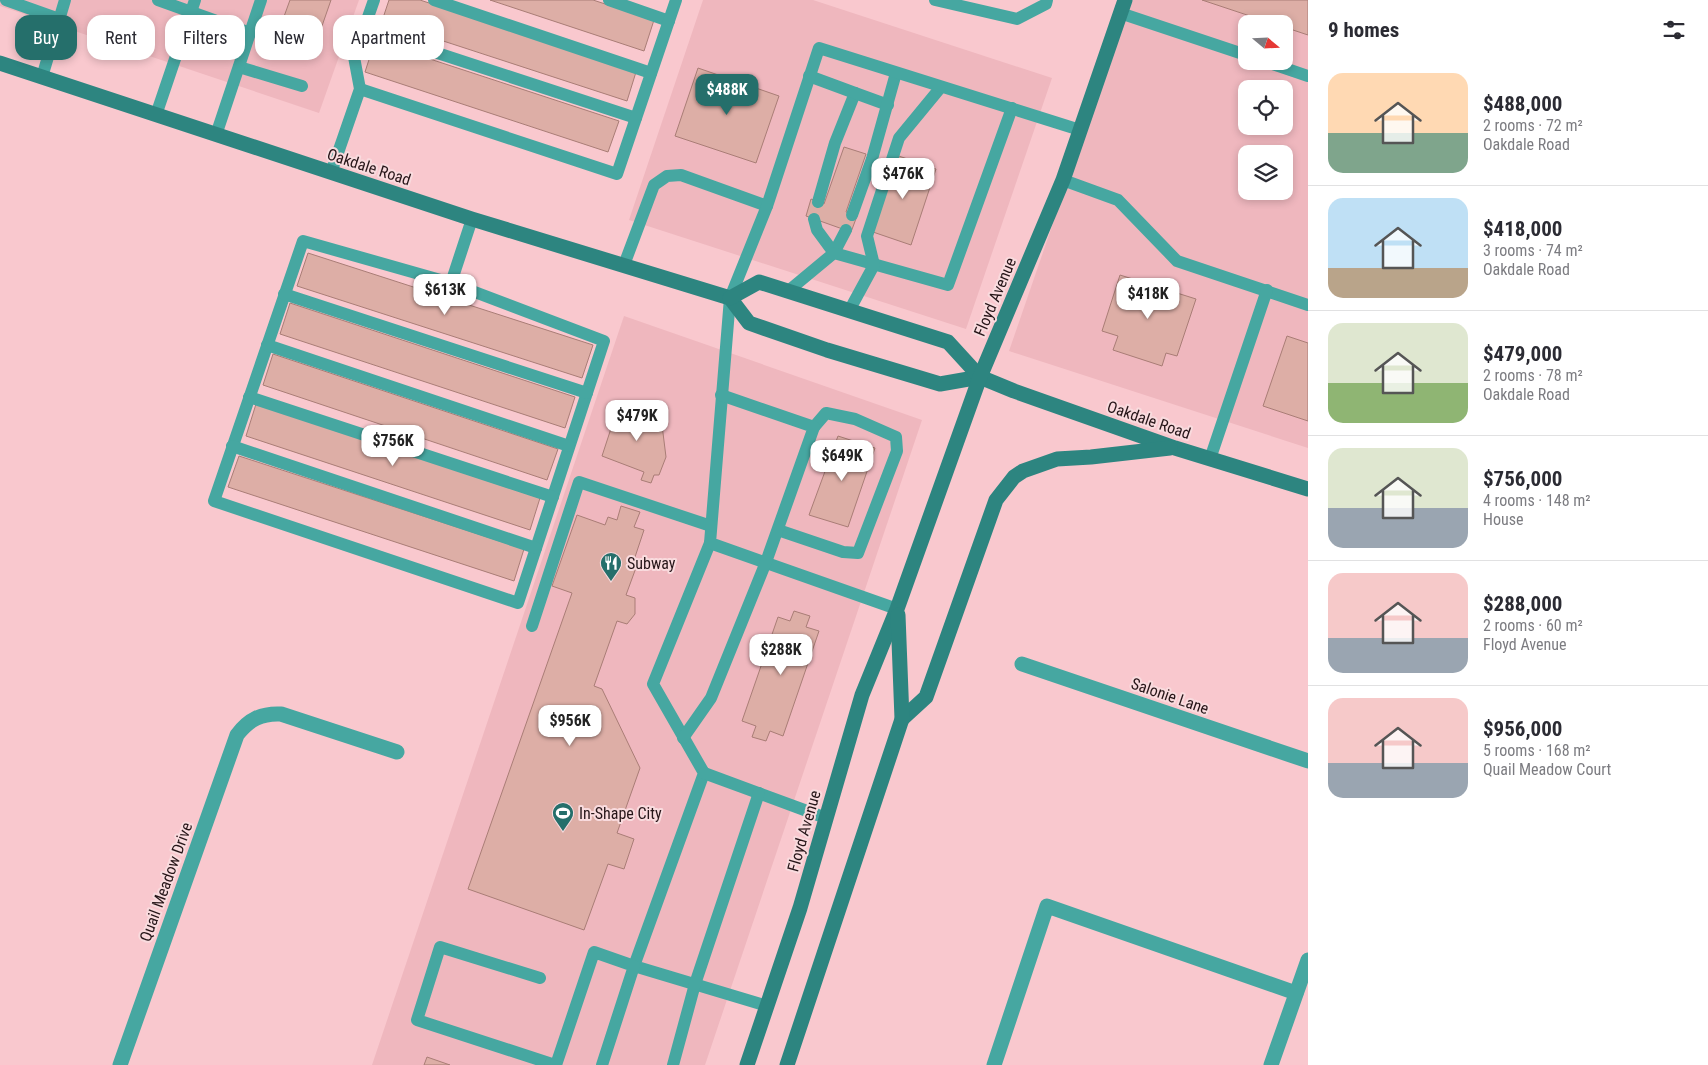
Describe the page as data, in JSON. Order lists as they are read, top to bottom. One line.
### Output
{"streets":{"main road":["Oakdale Road","Floyd Avenue"],"street":["Salonie Lane","Quail Meadow Drive"]},"crossings":[["Oakdale Road","Floyd Avenue"]],"places":{"restaurant":["Subway"],"sports":["In-Shape City"]},"north":"right","page":{"heading":"9 homes","chip":["Buy","Rent","Filters","New","Apartment"],"list":[{"name":"$488,000","note":"2 rooms · 72 m² · Oakdale Road"},{"name":"$418,000","note":"3 rooms · 74 m² · Oakdale Road"},{"name":"$479,000","note":"2 rooms · 78 m² · Oakdale Road"},{"name":"$756,000","note":"4 rooms · 148 m² · House"},{"name":"$288,000","note":"2 rooms · 60 m² · Floyd Avenue"},{"name":"$956,000","note":"5 rooms · 168 m² · Quail Meadow Court"}],"price":["$488K","$476K","$613K","$418K","$479K","$756K","$649K","$288K","$956K"]}}
